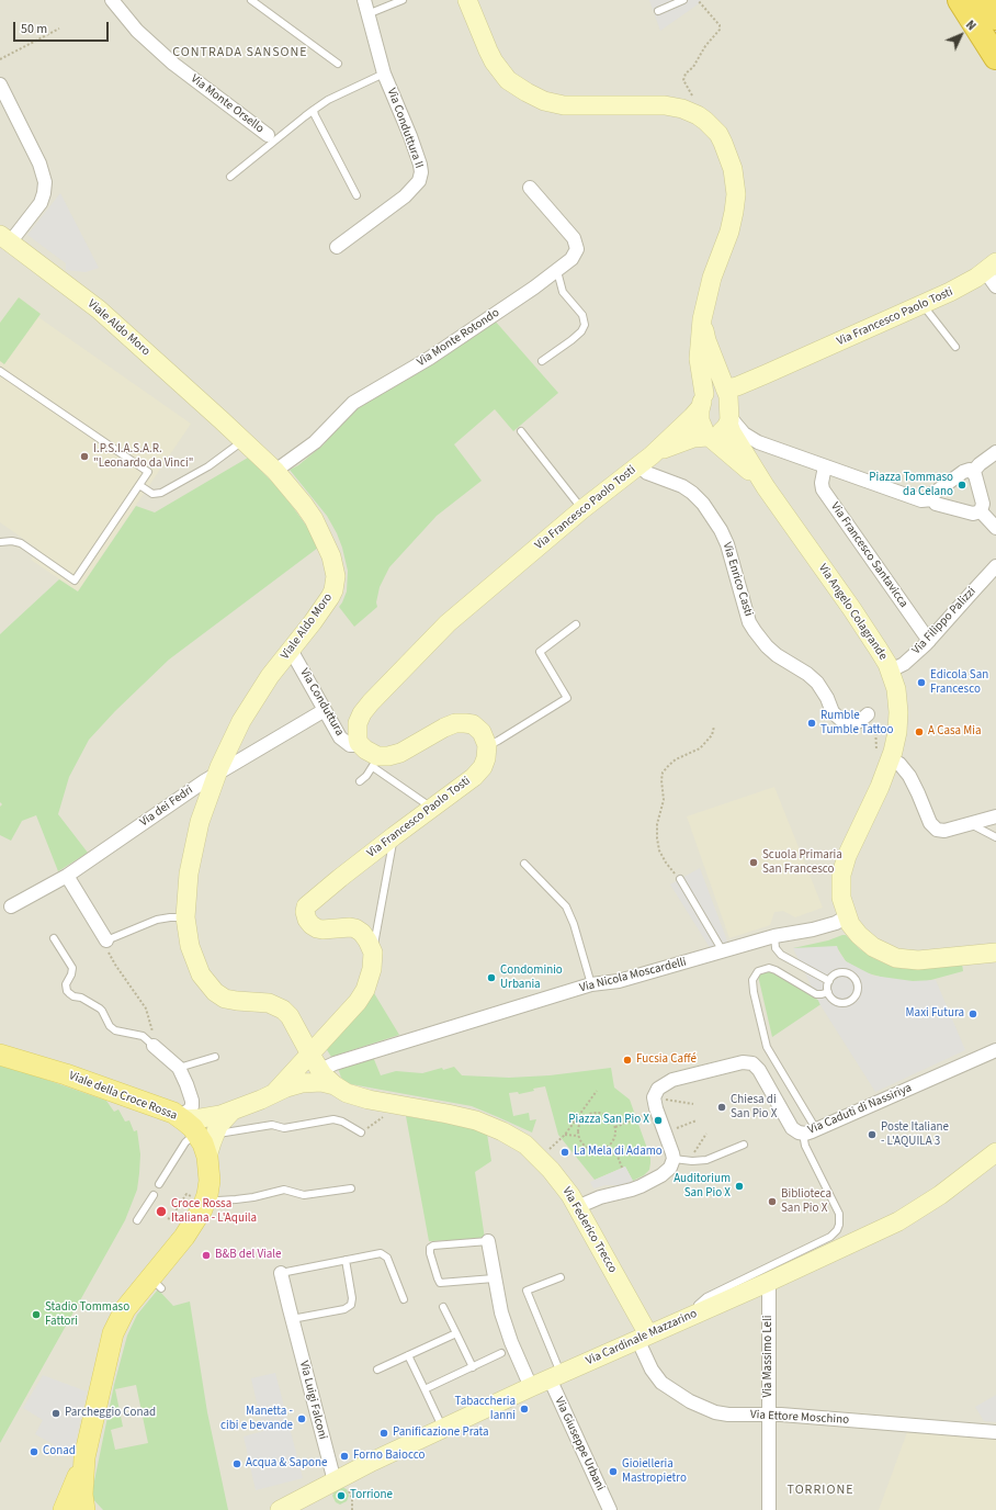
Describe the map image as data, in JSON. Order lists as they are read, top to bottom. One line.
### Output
{"streets":{"main road":["Viale della Croce Rossa"],"street":["Via Monte Orsello","Via Conduttura II","Via Francesco Paolo Tosti","Viale Aldo Moro","Via Monte Rotondo","Via Francesco Santavicca","Via Enrico Casti","Via Angelo Colagrande","Via Filippo Palizzi","Via Conduttura","Via dei Fedri","Via Nicola Moscardelli","Via Caduti di Nassiriya","Via Federico Trecco","Via Cardinale Mazzarino","Via Massimo Leli","Via Luigi Falconi","Via Ettore Moschino","Via Giuseppe Urbani"]},"crossings":[["Via Francesco Paolo Tosti","Via Enrico Casti"],["Via Francesco Paolo Tosti","Via Angelo Colagrande"],["Via Francesco Paolo Tosti","Via Conduttura"],["Viale Aldo Moro","Via Monte Rotondo"],["Viale Aldo Moro","Via Conduttura"],["Viale Aldo Moro","Via dei Fedri"],["Viale Aldo Moro","Via Nicola Moscardelli"],["Viale Aldo Moro","Via Federico Trecco"],["Via Francesco Santavicca","Via Filippo Palizzi"],["Via Angelo Colagrande","Via Filippo Palizzi"],["Via Angelo Colagrande","Via Nicola Moscardelli"],["Via Conduttura","Via dei Fedri"],["Via Nicola Moscardelli","Via Federico Trecco"],["Via Federico Trecco","Via Cardinale Mazzarino"],["Via Federico Trecco","Via Ettore Moschino"],["Via Cardinale Mazzarino","Via Massimo Leli"],["Via Cardinale Mazzarino","Via Luigi Falconi"],["Via Cardinale Mazzarino","Via Ettore Moschino"],["Via Cardinale Mazzarino","Via Giuseppe Urbani"],["Via Massimo Leli","Via Ettore Moschino"]],"districts":["CONTRADA SANSONE","TORRIONE"],"places":["I.P.S.I.A.S.A.R. \"Leonardo da Vinci\"","Piazza Tommaso da Celano","Edicola San Francesco","Rumble Tumble Tattoo","A Casa Mia","Scuola Primaria San Francesco","Condominio Urbania","Maxi Futura","Fucsia Caffé","Chiesa di San Pio X","Piazza San Pio X","Poste Italiane - L'AQUILA 3","La Mela di Adamo","Auditorium San Pio X","Biblioteca San Pio X","Croce Rossa Italiana - L'Aquila","B&B del Viale","Stadio Tommaso Fattori","Tabaccheria Ianni","Parcheggio Conad","Manetta - cibi e bevande","Panificazione Prata","Conad","Forno Baiocco","Acqua & Sapone","Gioielleria Mastropietro","Torrione"],"scale_bar":"50 m","north":"top right"}
